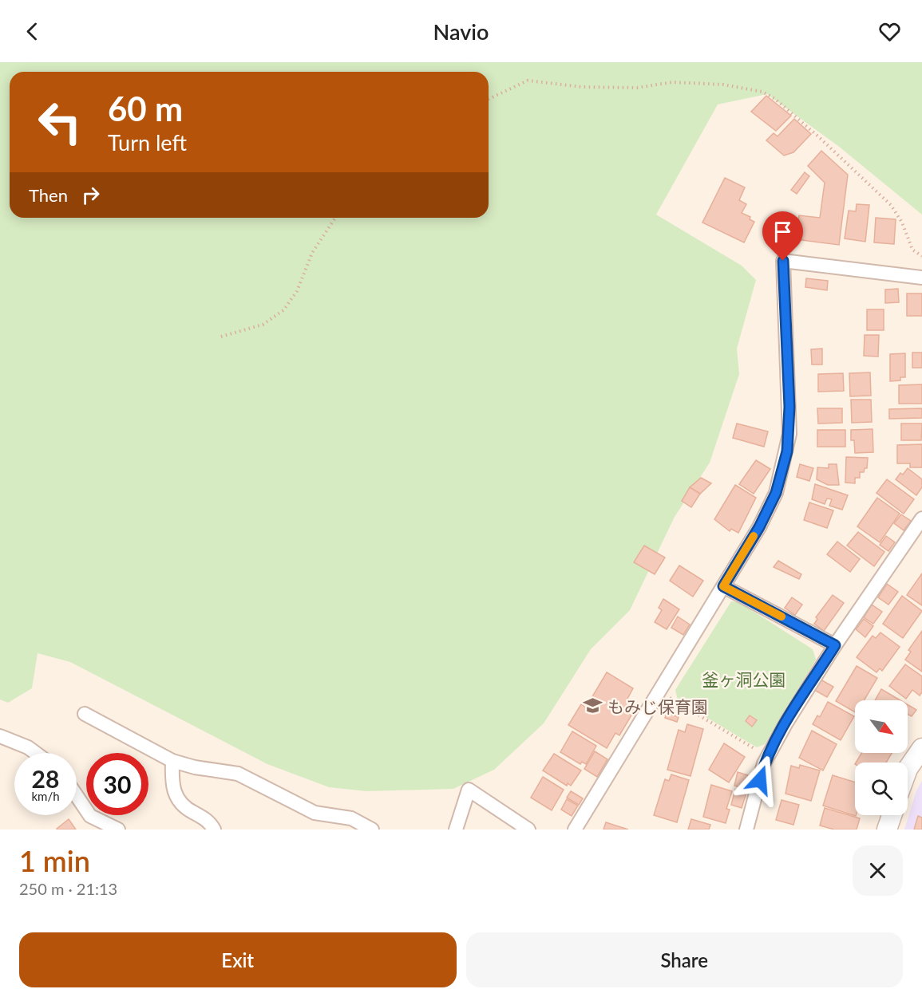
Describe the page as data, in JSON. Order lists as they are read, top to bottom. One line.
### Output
{"parks":["釜ヶ洞公園"],"places":{"school or university":["もみじ保育園"]},"north":"bottom right","page":{"header":"Navio","turn":["60 m","Turn left"],"then":"Then","speed":"28 km/h","limit":"30","heading":["1 min","250 m · 21:13"],"buttons":["Exit","Share"]}}
